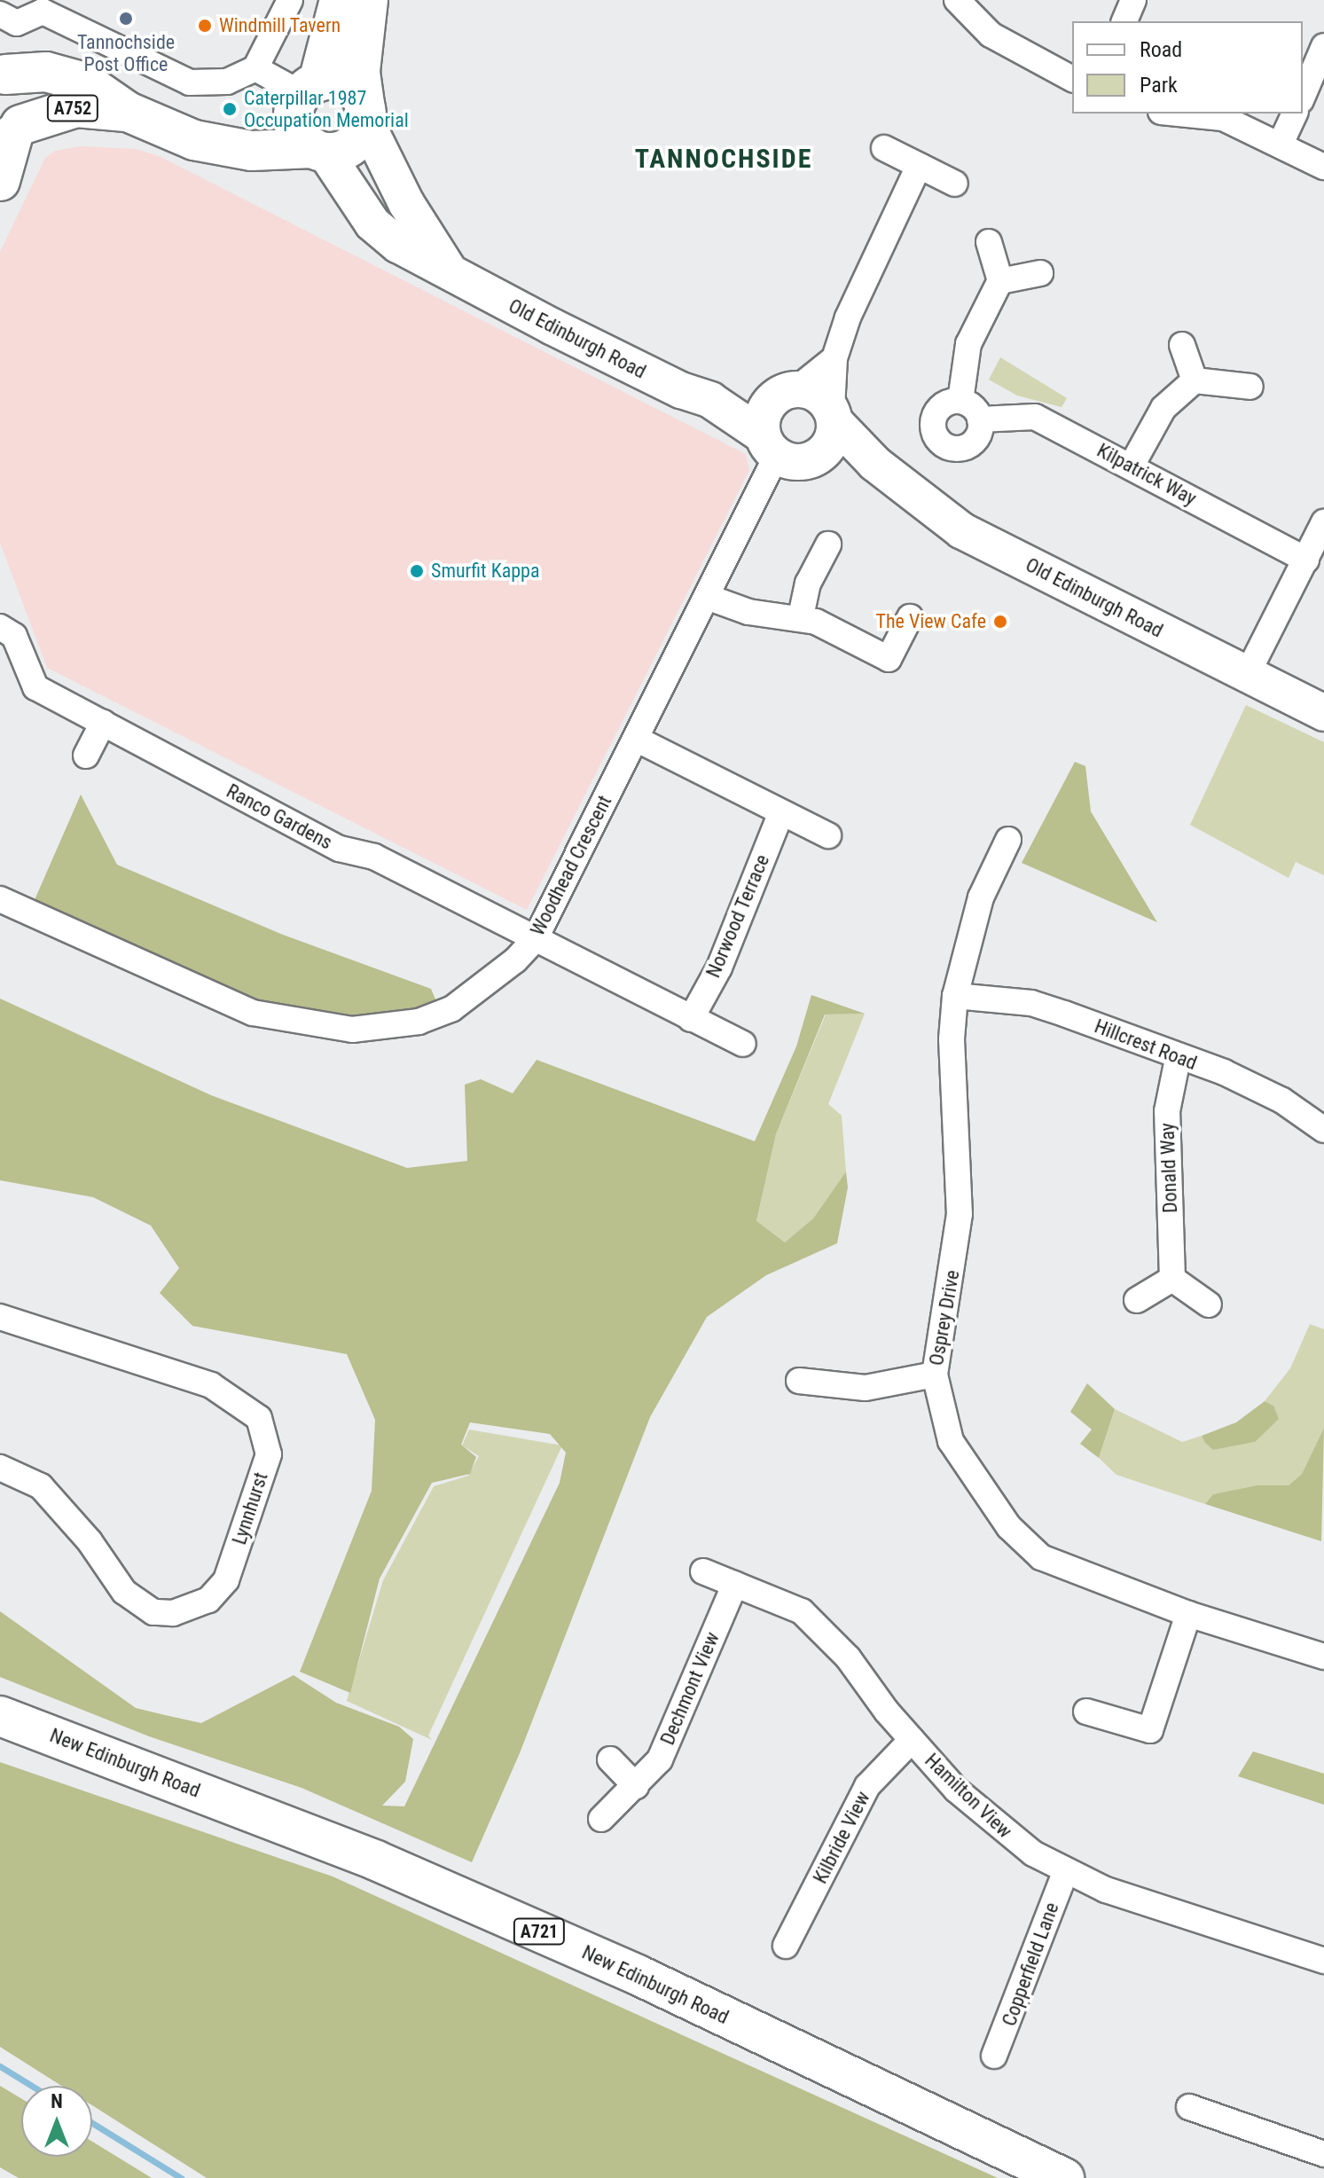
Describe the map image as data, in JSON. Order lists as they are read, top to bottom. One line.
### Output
{"streets":{"main road":["A752","Old Edinburgh Road","New Edinburgh Road","A721"],"street":["Kilpatrick Way","Ranco Gardens","Woodhead Crescent","Norwood Terrace","Hillcrest Road","Donald Way","Osprey Drive","Lynnhurst","Dechmont View","Hamilton View","Kilbride View","Copperfield Lane"]},"crossings":[["A752","Old Edinburgh Road"],["Old Edinburgh Road","Woodhead Crescent"],["Ranco Gardens","Woodhead Crescent"],["Hillcrest Road","Donald Way"],["Hillcrest Road","Osprey Drive"],["Dechmont View","Hamilton View"],["Hamilton View","Kilbride View"],["Hamilton View","Copperfield Lane"]],"districts":["TANNOCHSIDE"],"places":["Tannochside Post Office","Windmill Tavern","Caterpillar 1987 Occupation Memorial","Smurfit Kappa","The View Cafe"],"legend":["Road","Park"],"north":"top"}
